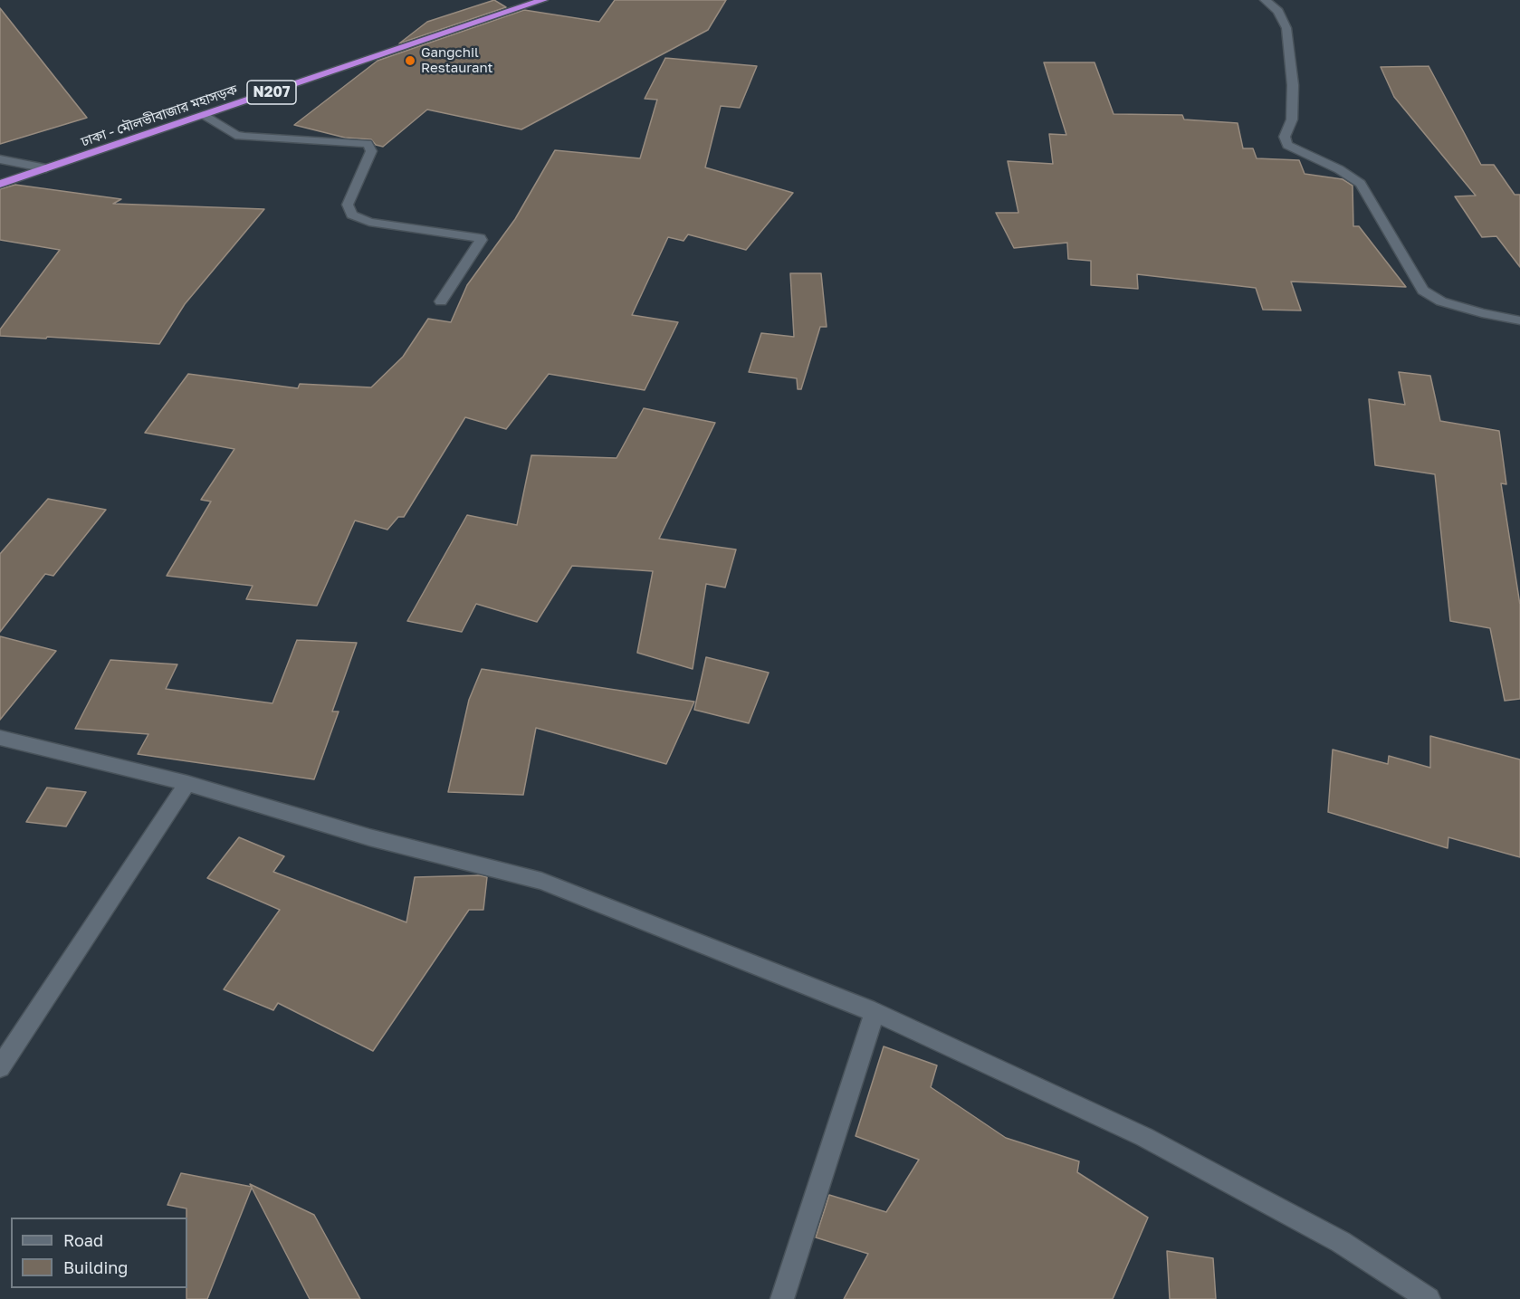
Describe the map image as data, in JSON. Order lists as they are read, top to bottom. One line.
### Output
{"streets":{"highway":["N207","ঢাকা - মৌলভীবাজার মহাসড়ক"]},"places":["Gangchil Restaurant"],"legend":["Road","Building"]}
